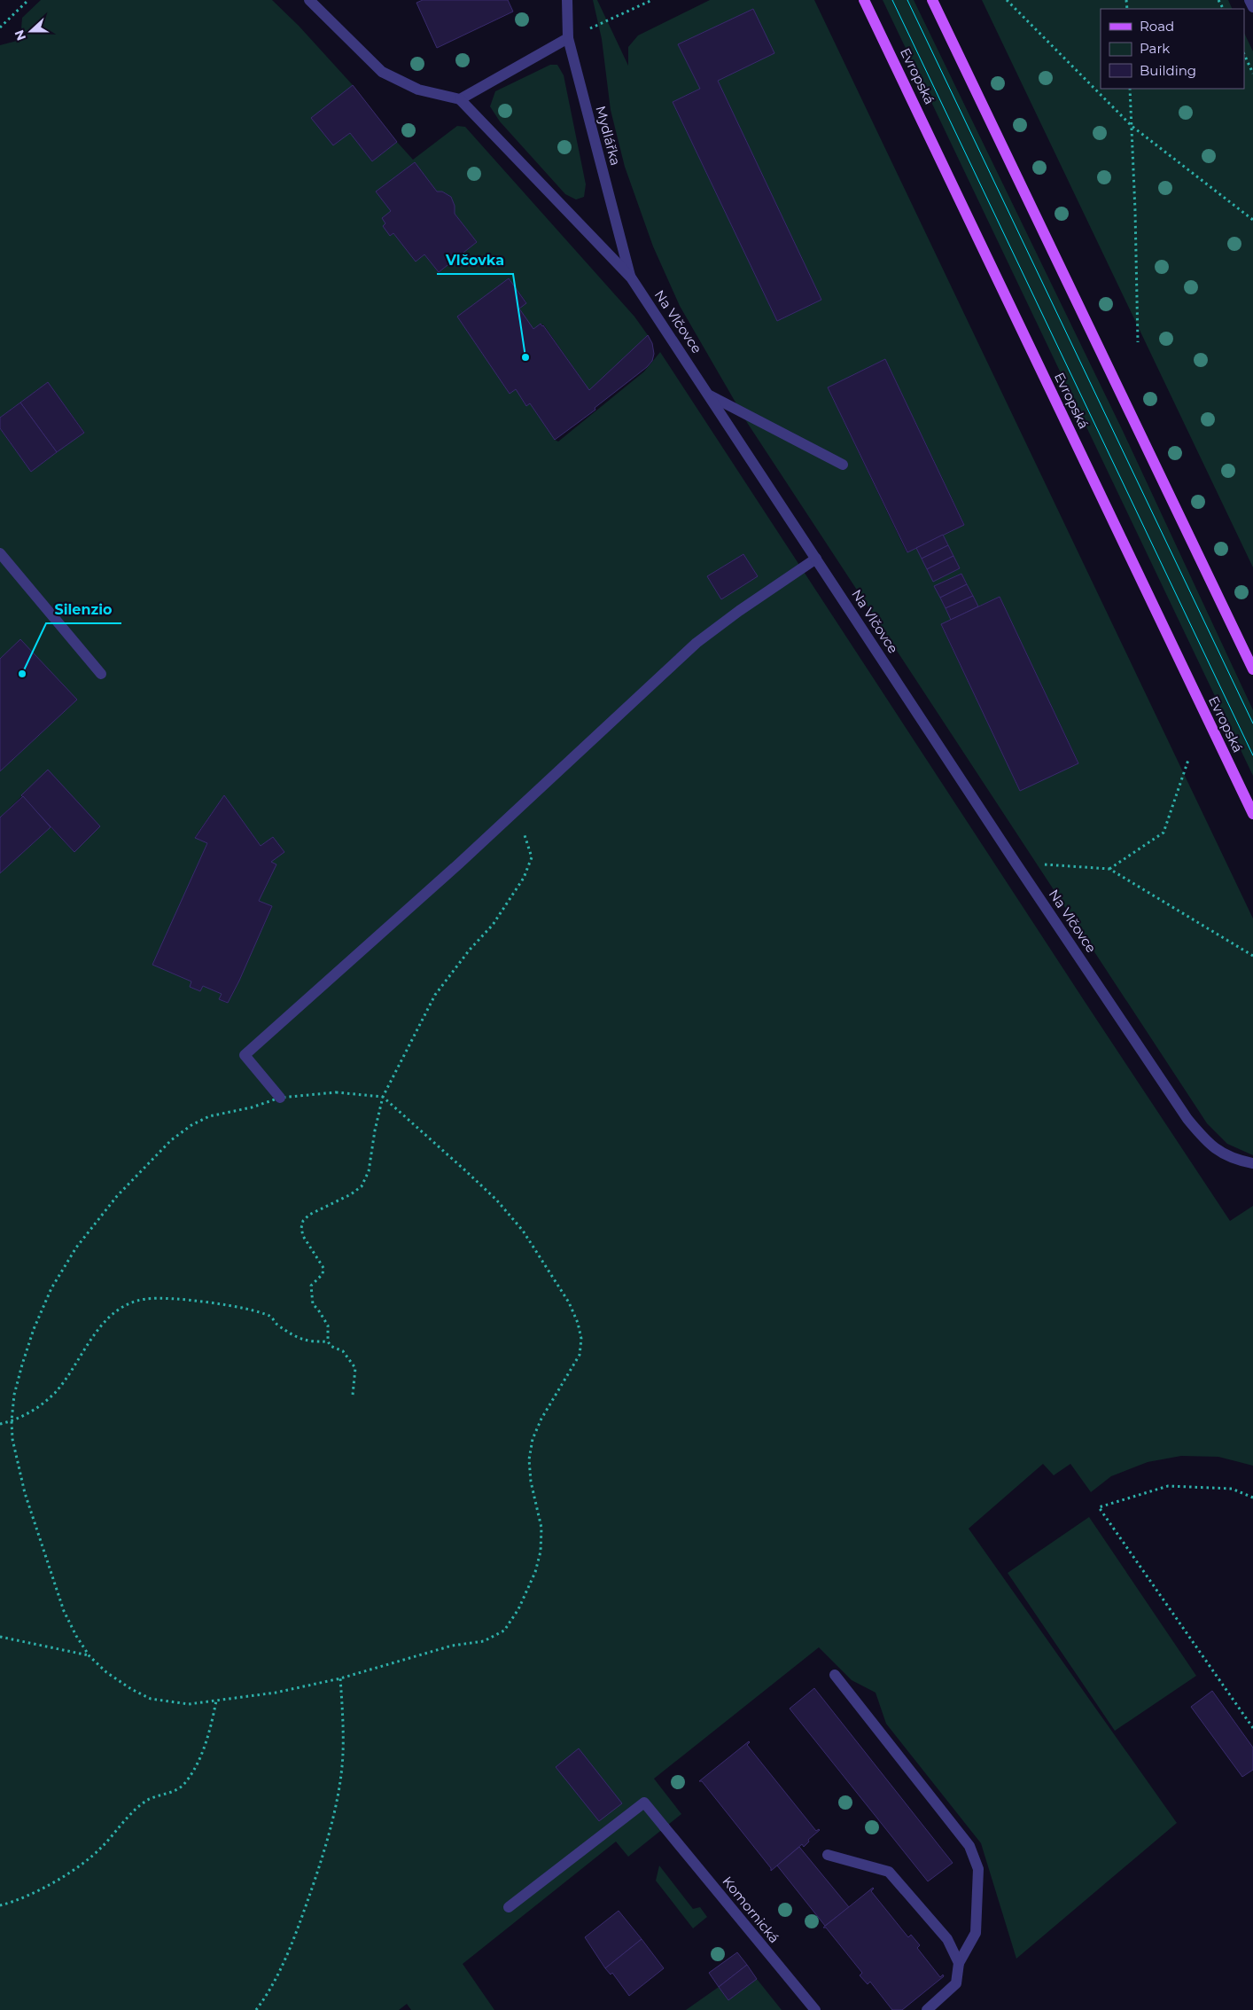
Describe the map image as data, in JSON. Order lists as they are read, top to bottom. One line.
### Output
{"streets":{"main road":["Evropská"],"street":["Mydlářka","Na Vlčovce","Komornická"]},"crossings":[["Mydlářka","Na Vlčovce"]],"places":["Vlčovka","Silenzio"],"legend":["Road","Park","Building"],"north":"left"}
